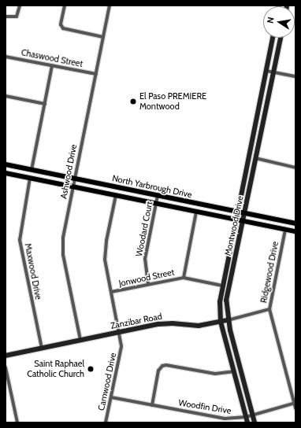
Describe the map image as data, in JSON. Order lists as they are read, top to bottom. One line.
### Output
{"streets":{"main road":["North Yarbrough Drive","Montwood Drive","Zanzibar Road"],"street":["Chaswood Street","Ashwood Drive","Woodard Court","Maxwood Drive","Ridgewood Drive","Jonwood Street","Camwood Drive","Woodfin Drive"]},"crossings":[["Chaswood Street","Ashwood Drive"],["Ashwood Drive","North Yarbrough Drive"],["Ashwood Drive","Zanzibar Road"],["North Yarbrough Drive","Montwood Drive"],["North Yarbrough Drive","Woodard Court"],["North Yarbrough Drive","Maxwood Drive"],["North Yarbrough Drive","Ridgewood Drive"],["North Yarbrough Drive","Camwood Drive"],["Montwood Drive","Jonwood Street"],["Montwood Drive","Zanzibar Road"],["Montwood Drive","Woodfin Drive"],["Woodard Court","Jonwood Street"],["Maxwood Drive","Zanzibar Road"],["Ridgewood Drive","Zanzibar Road"],["Ridgewood Drive","Woodfin Drive"],["Jonwood Street","Camwood Drive"],["Zanzibar Road","Camwood Drive"],["Camwood Drive","Woodfin Drive"]],"places":["El Paso PREMIERE Montwood","Saint Raphael Catholic Church"],"north":"left"}
